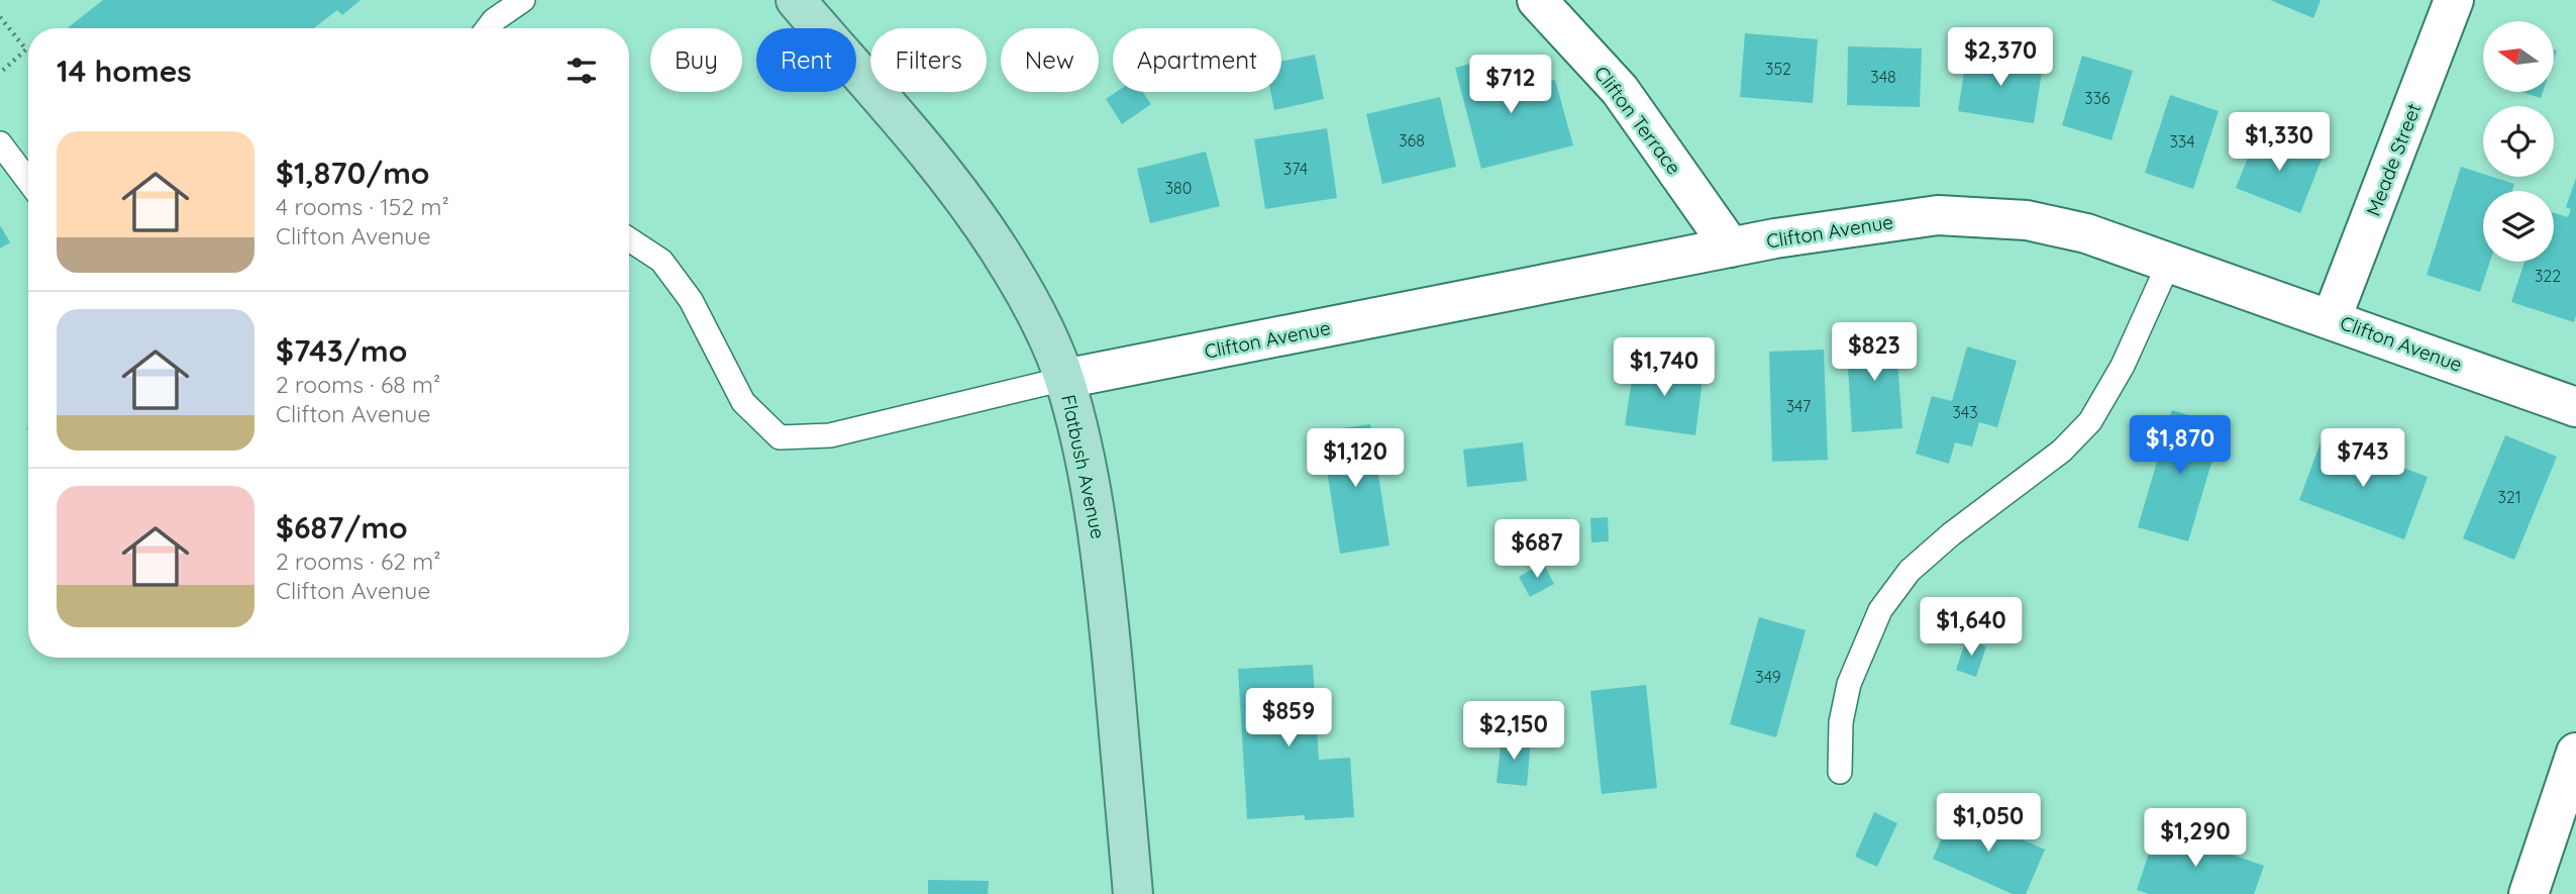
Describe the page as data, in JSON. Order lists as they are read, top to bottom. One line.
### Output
{"streets":{"main road":["Flatbush Avenue"],"street":["Clifton Terrace","Meade Street","Clifton Avenue"]},"crossings":[["Clifton Terrace","Clifton Avenue"],["Meade Street","Clifton Avenue"],["Clifton Avenue","Flatbush Avenue"]],"house_numbers":["352","348","336","368","334","374","380","322","347","343","321","349"],"north":"left","page":{"price":["$2,370","$712","$1,330","$823","$1,740","$1,870","$1,120","$743","$687","$1,640","$859","$2,150","$1,050","$1,290"],"chip":["Buy","Rent","Filters","New","Apartment"],"heading":"14 homes","list":[{"name":"$1,870/mo","note":"4 rooms · 152 m² · Clifton Avenue"},{"name":"$743/mo","note":"2 rooms · 68 m² · Clifton Avenue"},{"name":"$687/mo","note":"2 rooms · 62 m² · Clifton Avenue"}]}}
